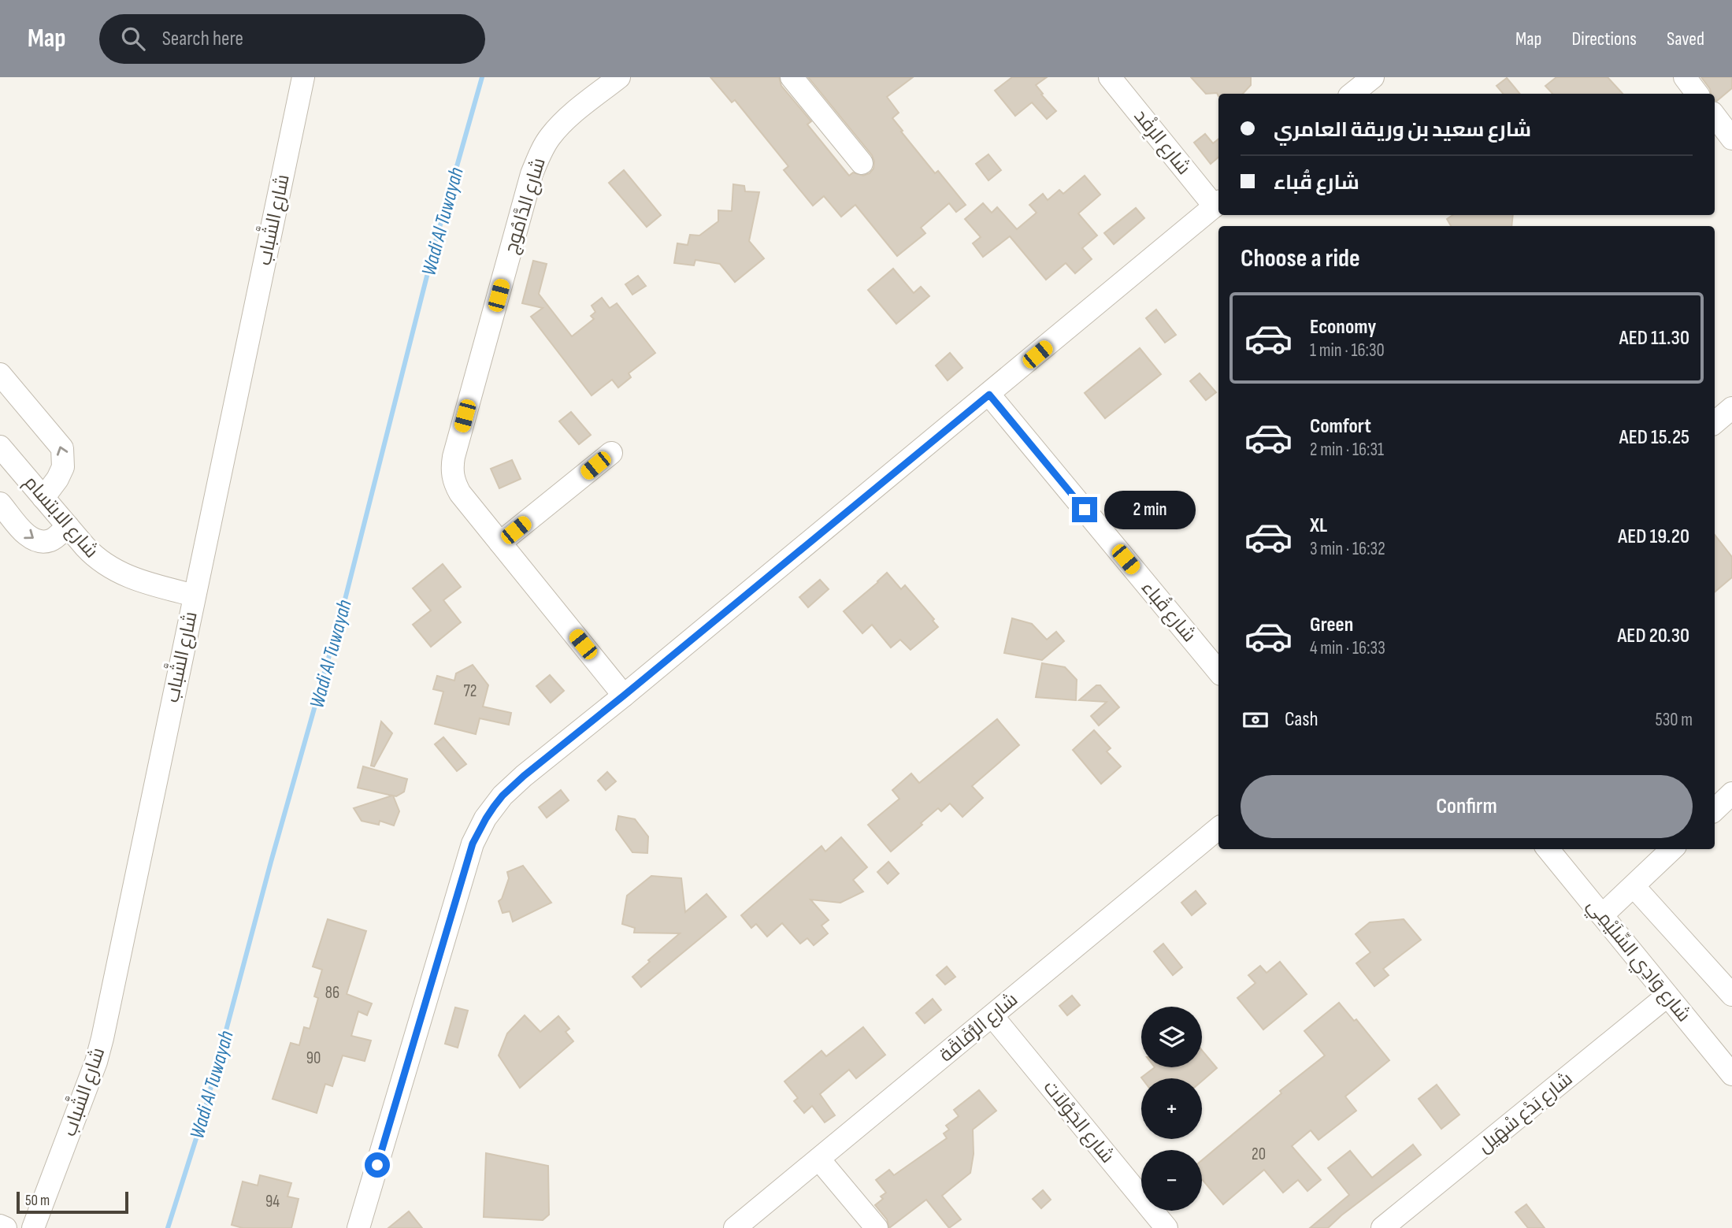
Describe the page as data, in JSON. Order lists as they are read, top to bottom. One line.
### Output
{"streets":{"street":["شارع الرِفْد","شارع الدَّامُوج","شارع الشَّباب","شارع الابتسام","شارع قُباء","شارع وَادِي السِّلَيْمِي","شارع الرُّفَاقَة","شارع بَدْع سْهَيل","شارع الجَوْلاَت"]},"crossings":[["شارع الشَّباب","شارع الابتسام"],["شارع وَادِي السِّلَيْمِي","شارع بَدْع سْهَيل"],["شارع الرُّفَاقَة","شارع الجَوْلاَت"]],"water":["Wadi Al Tuwayah"],"house_numbers":["72","86","90","20","94"],"scale_bar":"50 m","page":{"header":"Map","search":"Search here","nav":["Map","Directions","Saved"],"banner":["شارع سعيد بن وريقة العامري","شارع قُباء"],"heading":"Choose a ride","list":[{"name":"Economy","note":"1 min · 16:30","value":"AED 11.30"},{"name":"Comfort","note":"2 min · 16:31","value":"AED 15.25"},{"name":"XL","note":"3 min · 16:32","value":"AED 19.20"},{"name":"Green","note":"4 min · 16:33","value":"AED 20.30"}],"bubble":"2 min","pay":["Cash","530 m"],"buttons":"Confirm","map_buttons":["+","−"],"scale":"50 m"}}
